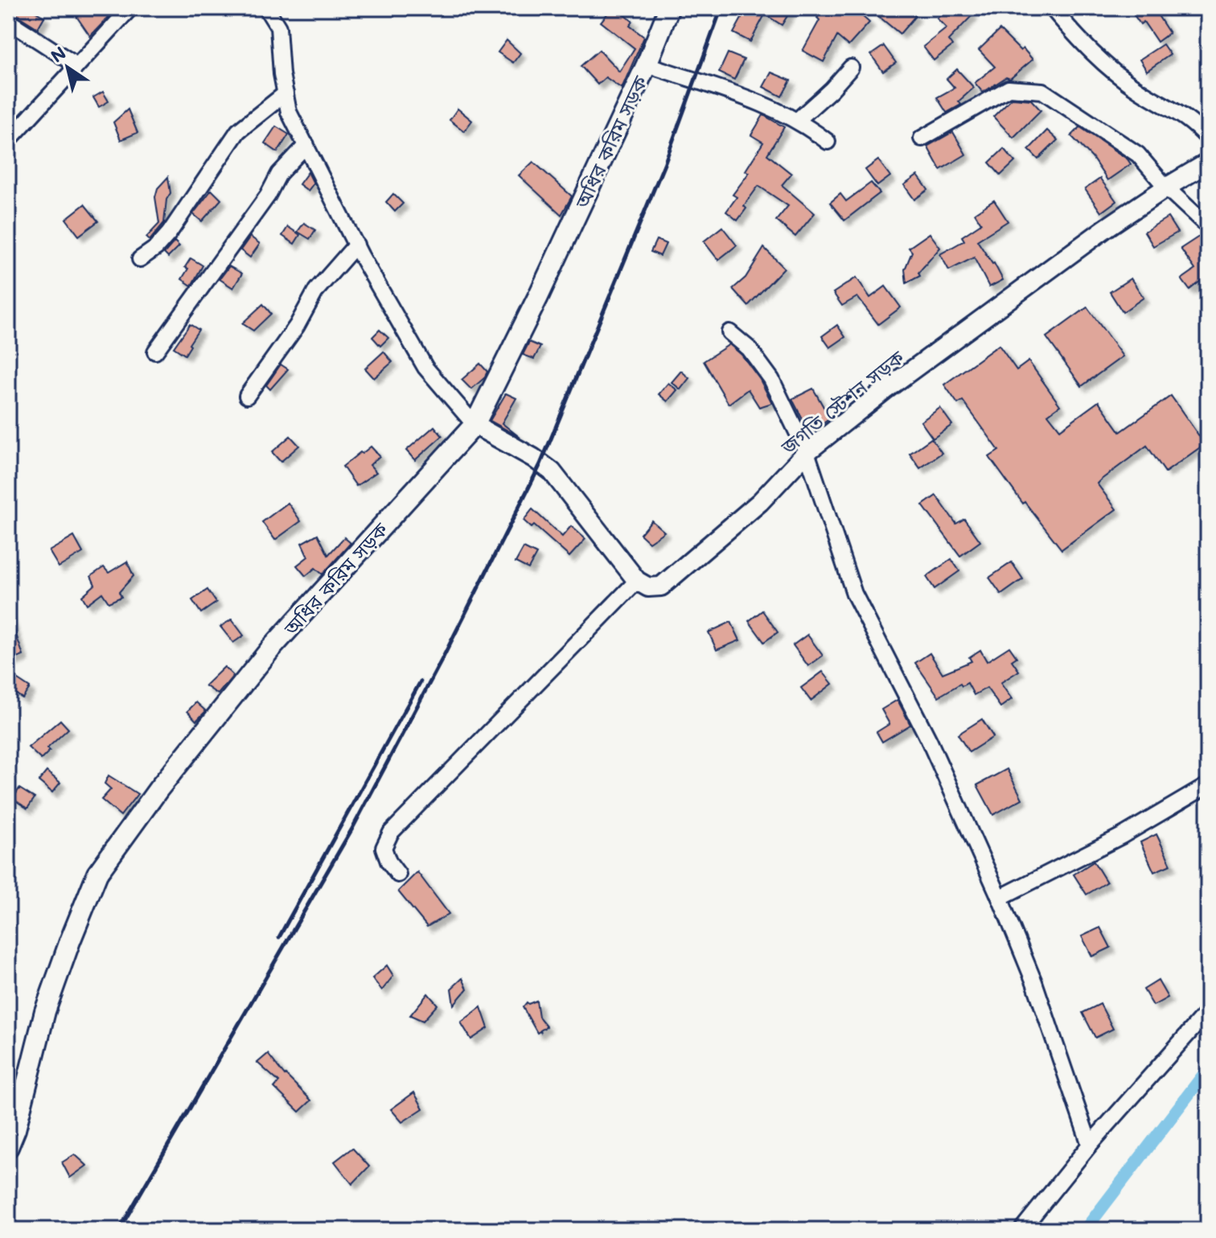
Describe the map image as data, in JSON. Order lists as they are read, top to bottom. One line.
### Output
{"streets":{"main road":["অধির করিম সড়ক"],"street":["জগতি স্টেশন সড়ক"]},"north":"top left"}
